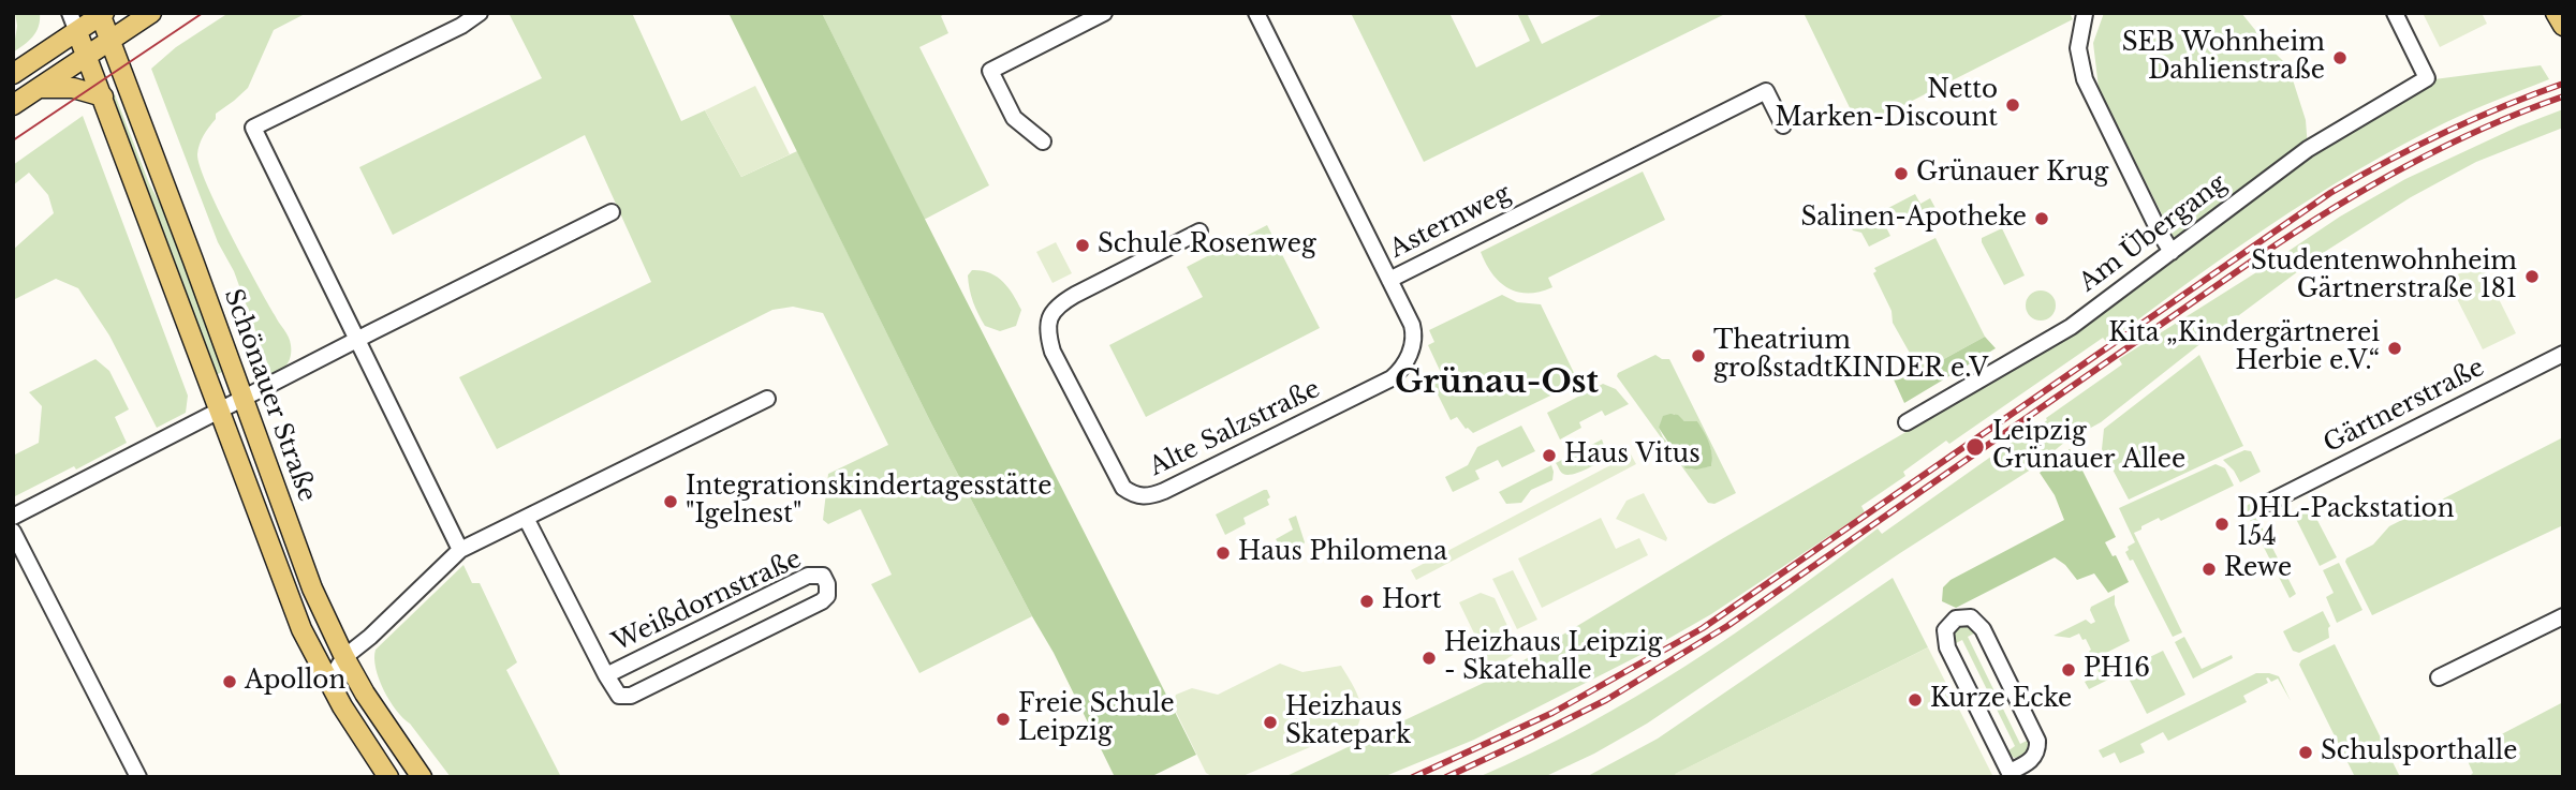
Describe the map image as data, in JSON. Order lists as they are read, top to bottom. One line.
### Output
{"streets":{"main road":["Schönauer Straße"],"street":["Asternweg","Am Übergang","Gärtnerstraße","Alte Salzstraße","Weißdornstraße"]},"crossings":[["Asternweg","Alte Salzstraße"]],"districts":["Grünau-Ost"],"places":["SEB Wohnheim Dahlienstraße","Netto Marken-Discount","Grünauer Krug","Salinen-Apotheke","Schule Rosenweg","Studentenwohnheim Gärtnerstraße 181","Kita „Kindergärtnerei Herbie e.V.“","Theatrium großstadtKINDER e.V","Leipzig Grünauer Allee","Haus Vitus","Integrationskindertagesstätte \"Igelnest\"","DHL-Packstation 154","Haus Philomena","Rewe","Hort","Heizhaus Leipzig - Skatehalle","PH16","Apollon","Kurze Ecke","Freie Schule Leipzig","Heizhaus Skatepark","Schulsporthalle"]}
